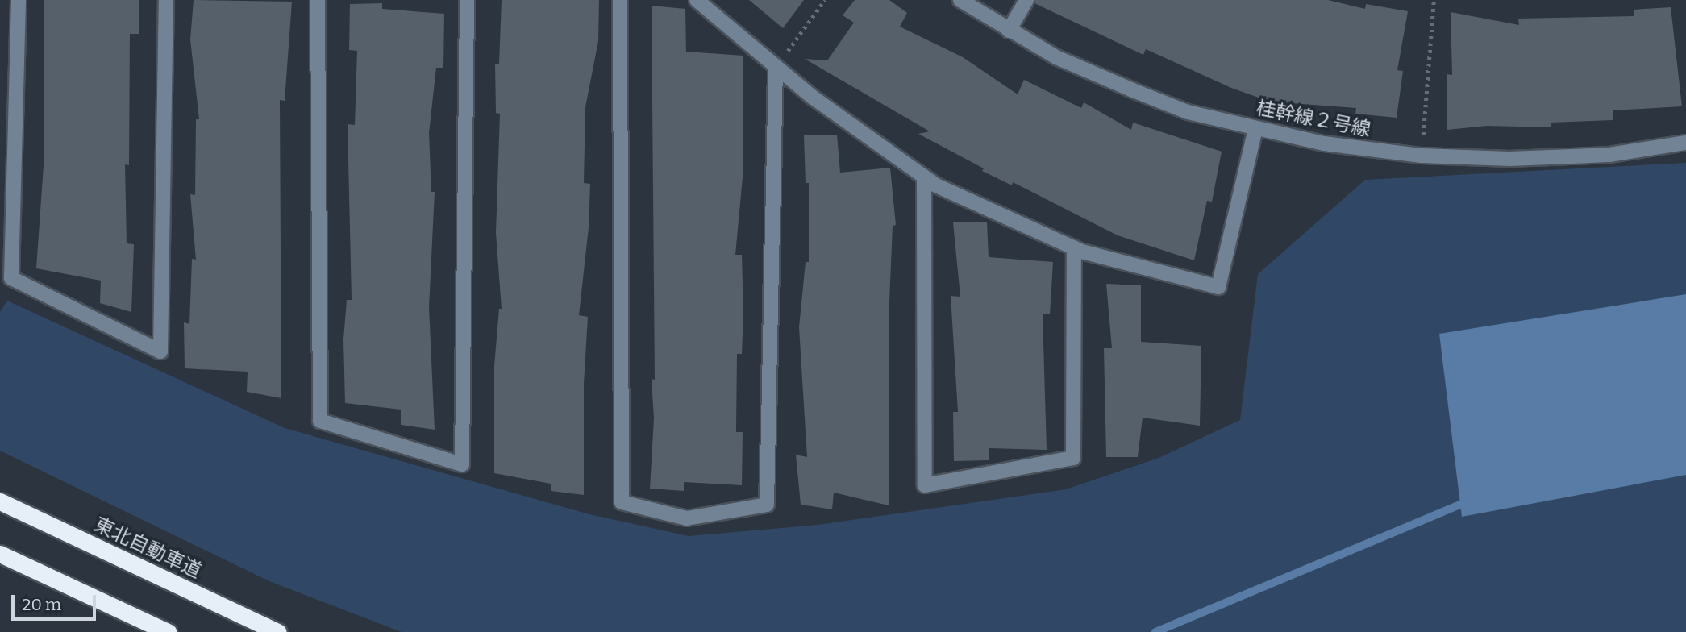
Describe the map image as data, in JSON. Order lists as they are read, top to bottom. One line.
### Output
{"streets":{"highway":["東北自動車道"],"street":["桂幹線２号線"]},"scale_bar":"20 m"}
